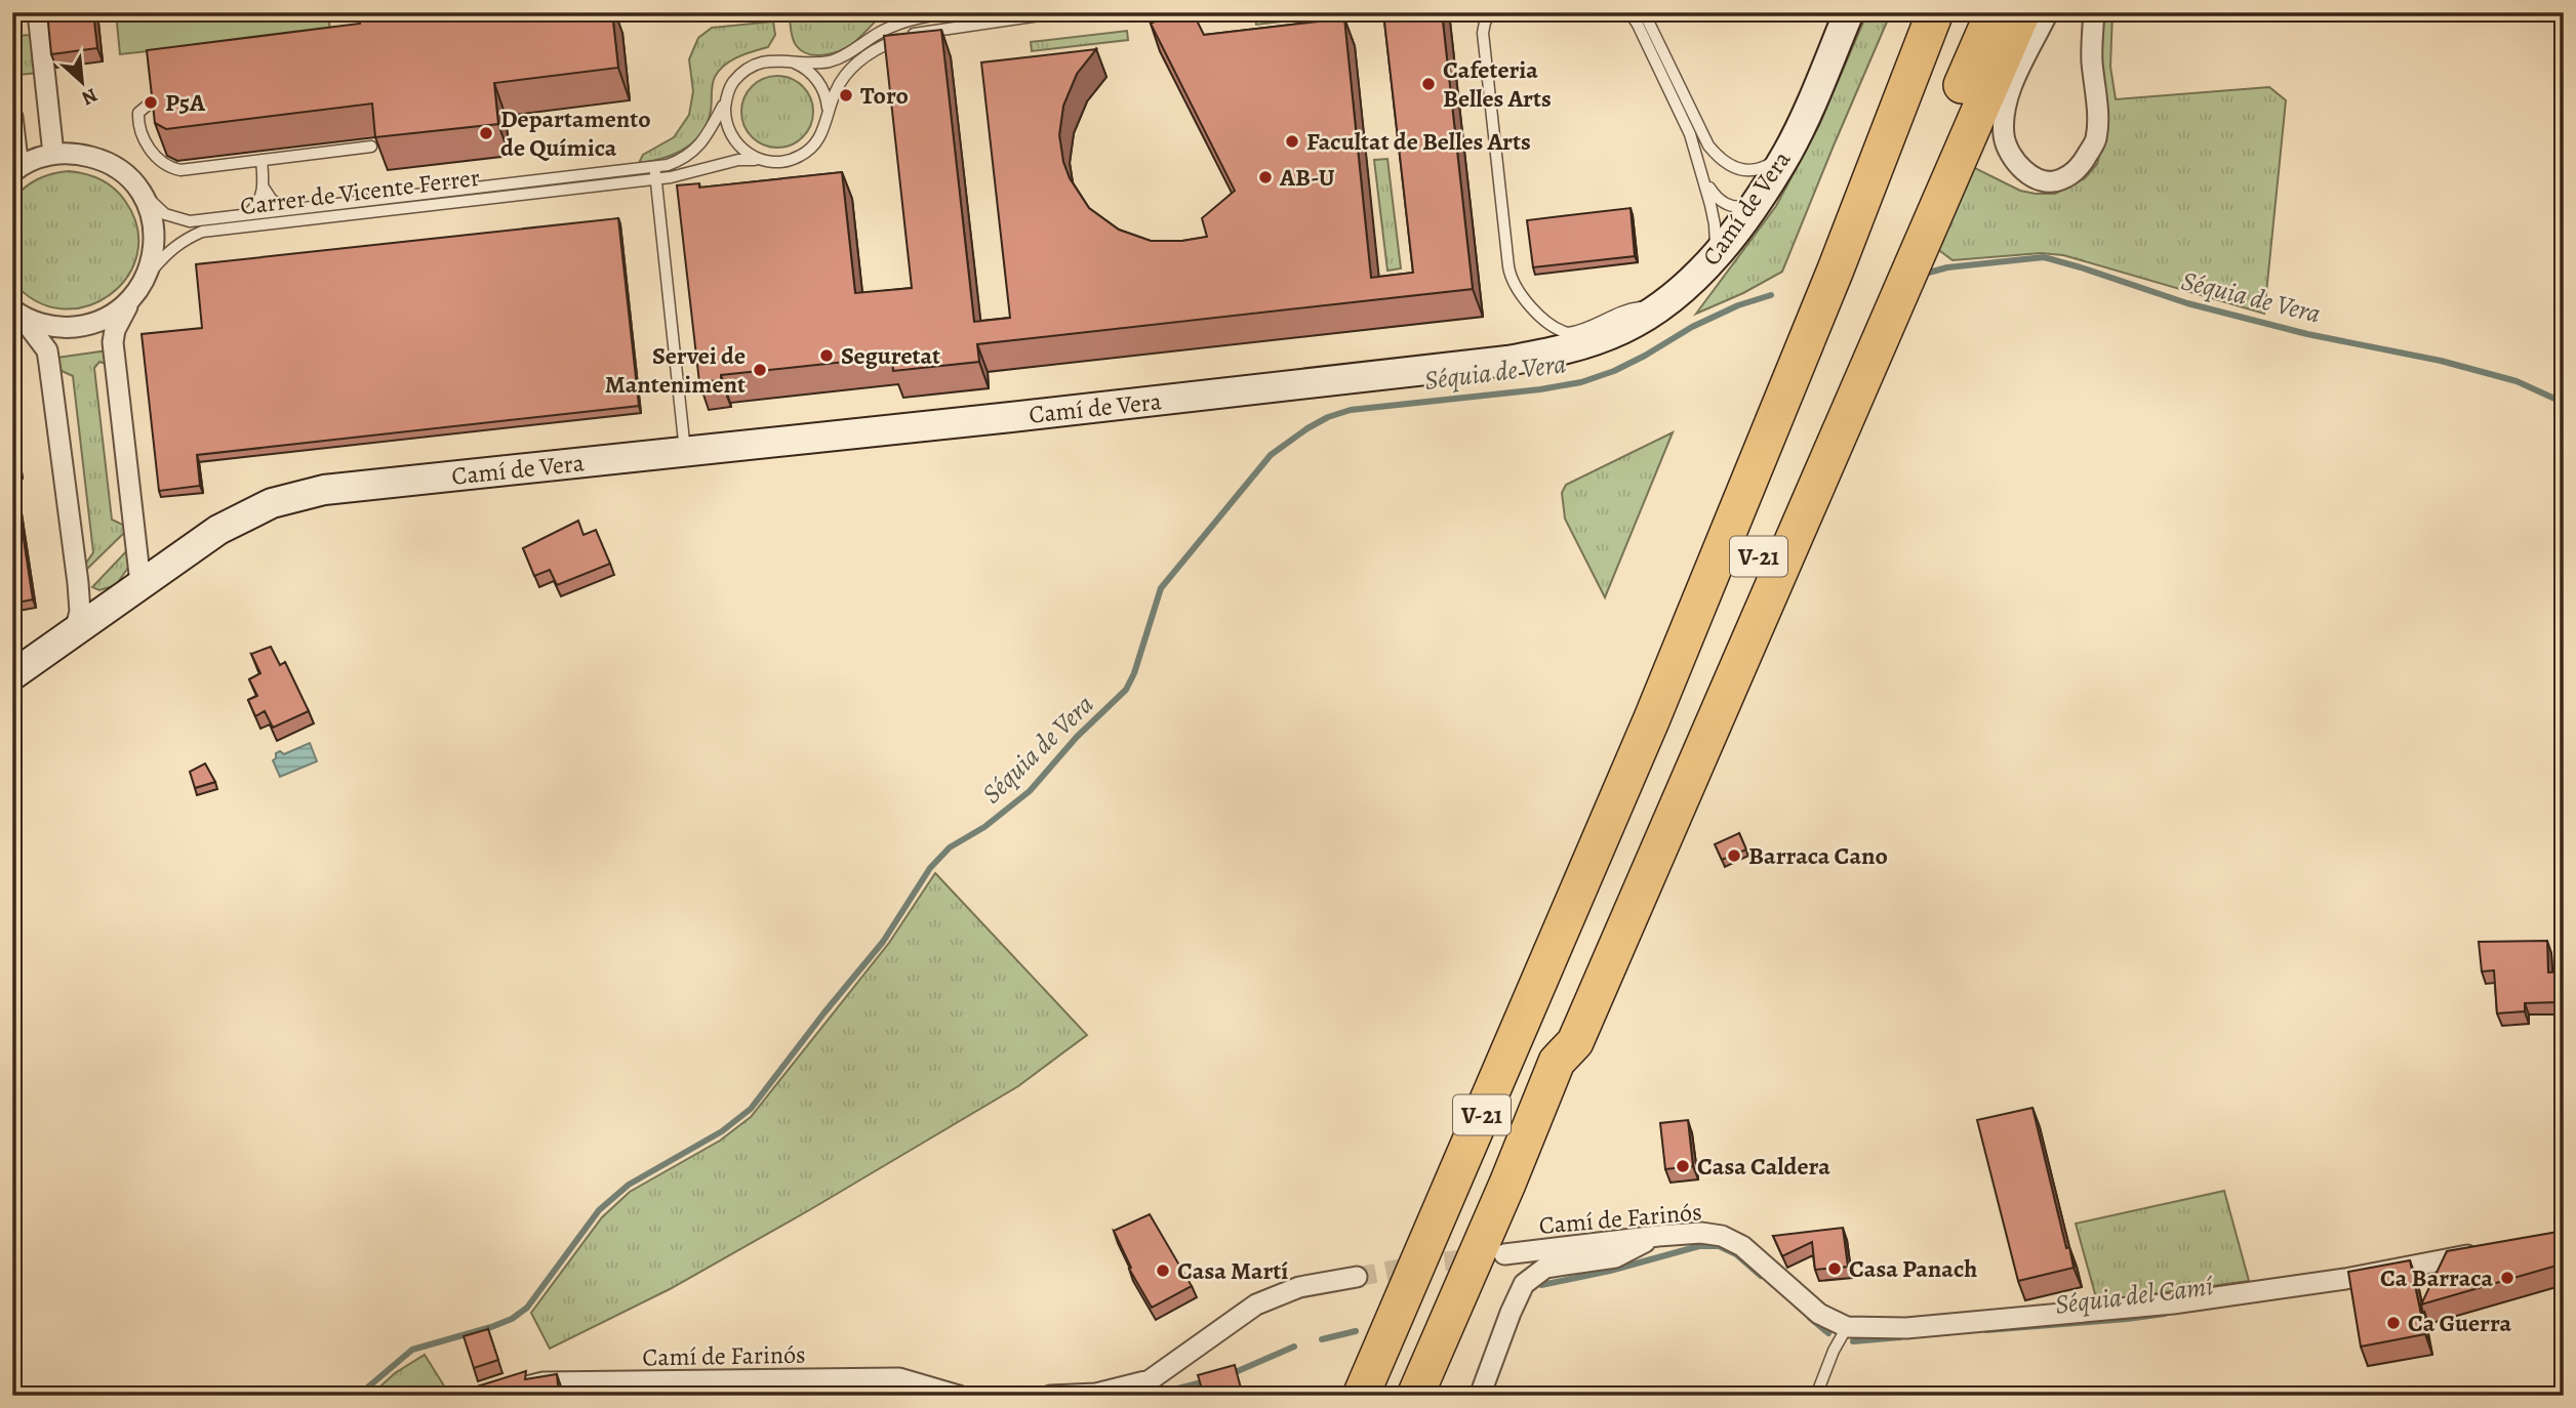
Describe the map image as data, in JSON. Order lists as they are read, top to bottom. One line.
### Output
{"streets":{"highway":["V-21"],"street":["Camí de Vera","Camí de Farinós"],"lane":["Carrer de Vicente Ferrer"]},"water":["Séquia de Vera","Séquia del Camí"],"places":["Cafeteria Belles Arts","Toro","P5A","Departamento de Química","Facultat de Belles Arts","AB-U","Seguretat","Servei de Manteniment","Barraca Cano","Casa Caldera","Casa Panach","Casa Martí","Ca Barraca","Ca Guerra"],"north":"bottom right"}
